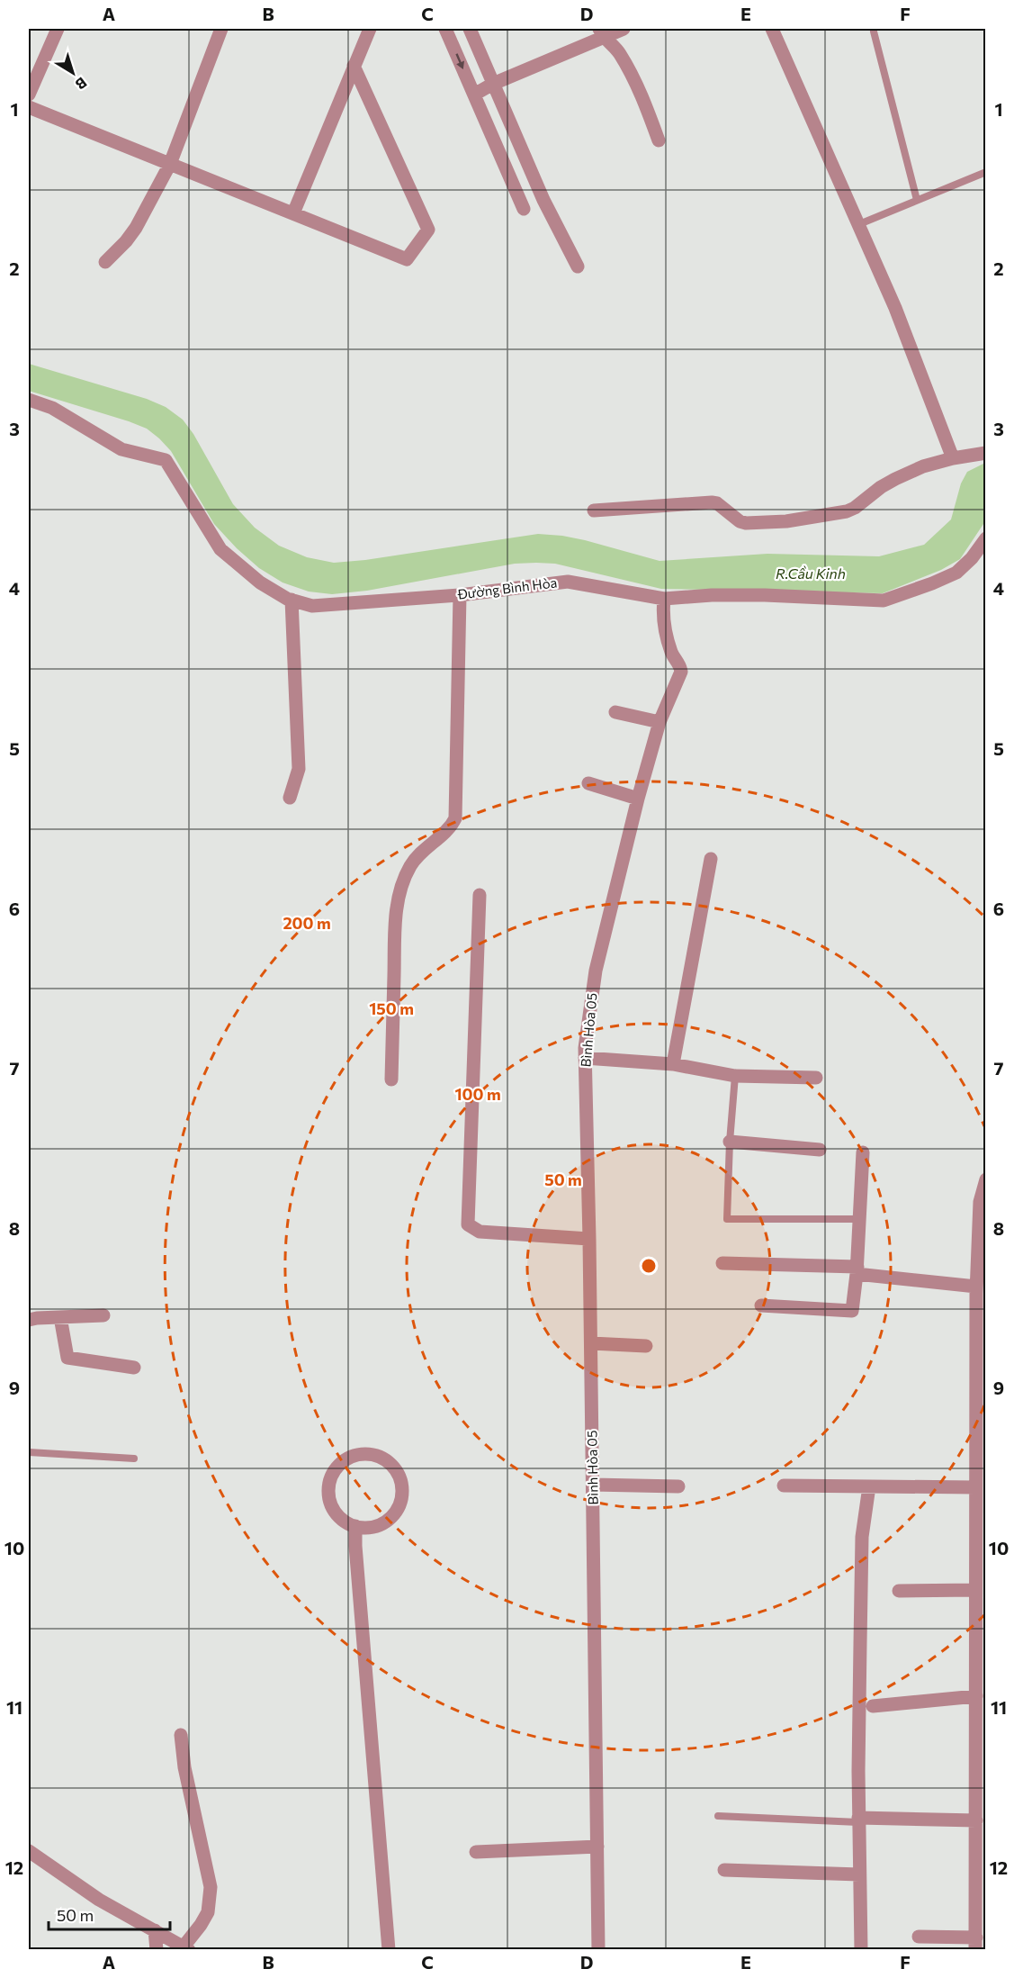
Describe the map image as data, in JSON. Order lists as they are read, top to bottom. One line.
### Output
{"streets":{"street":["Đường Bình Hòa","Bình Hòa 05"]},"water":["R.Cầu Kinh"],"scale_bar":"50 m","north":"bottom right","grid":{"columns":["A","B","C","D","E","F"],"rows":["1","2","3","4","5","6","7","8","9","10","11","12"]},"rings":["200 m","150 m","100 m","50 m"]}
